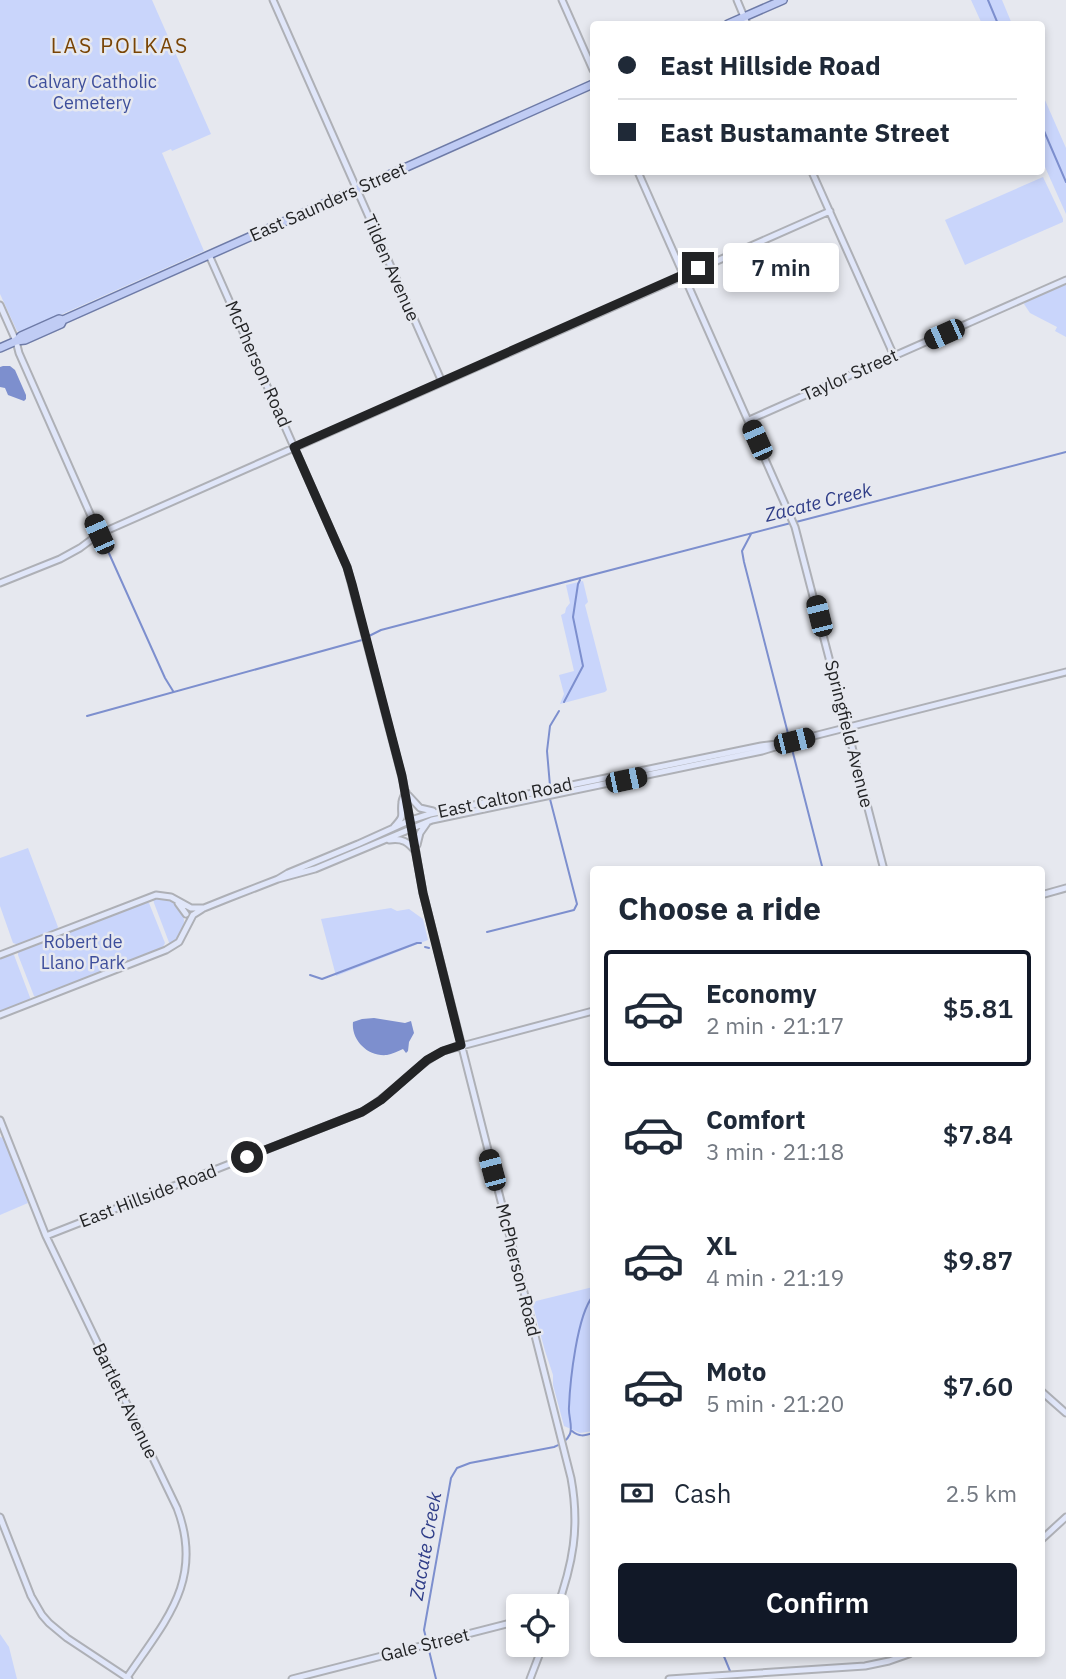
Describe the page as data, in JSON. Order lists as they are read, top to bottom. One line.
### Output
{"streets":{"main road":["East Saunders Street","Tilden Avenue","McPherson Road","Taylor Street","Springfield Avenue","East Calton Road","East Hillside Road","Bartlett Avenue","Gale Street"]},"crossings":[["East Saunders Street","Tilden Avenue"],["East Saunders Street","McPherson Road"],["McPherson Road","East Calton Road"],["McPherson Road","East Hillside Road"],["Taylor Street","Springfield Avenue"],["Springfield Avenue","East Calton Road"],["East Hillside Road","Bartlett Avenue"]],"districts":["LAS POLKAS"],"water":["Zacate Creek"],"parks":["Calvary Catholic Cemetery","Robert de Llano Park"],"page":{"banner":["East Hillside Road","East Bustamante Street"],"bubble":"7 min","heading":"Choose a ride","list":[{"name":"Economy","note":"2 min · 21:17","value":"$5.81"},{"name":"Comfort","note":"3 min · 21:18","value":"$7.84"},{"name":"XL","note":"4 min · 21:19","value":"$9.87"},{"name":"Moto","note":"5 min · 21:20","value":"$7.60"}],"pay":["Cash","2.5 km"],"buttons":"Confirm"}}
